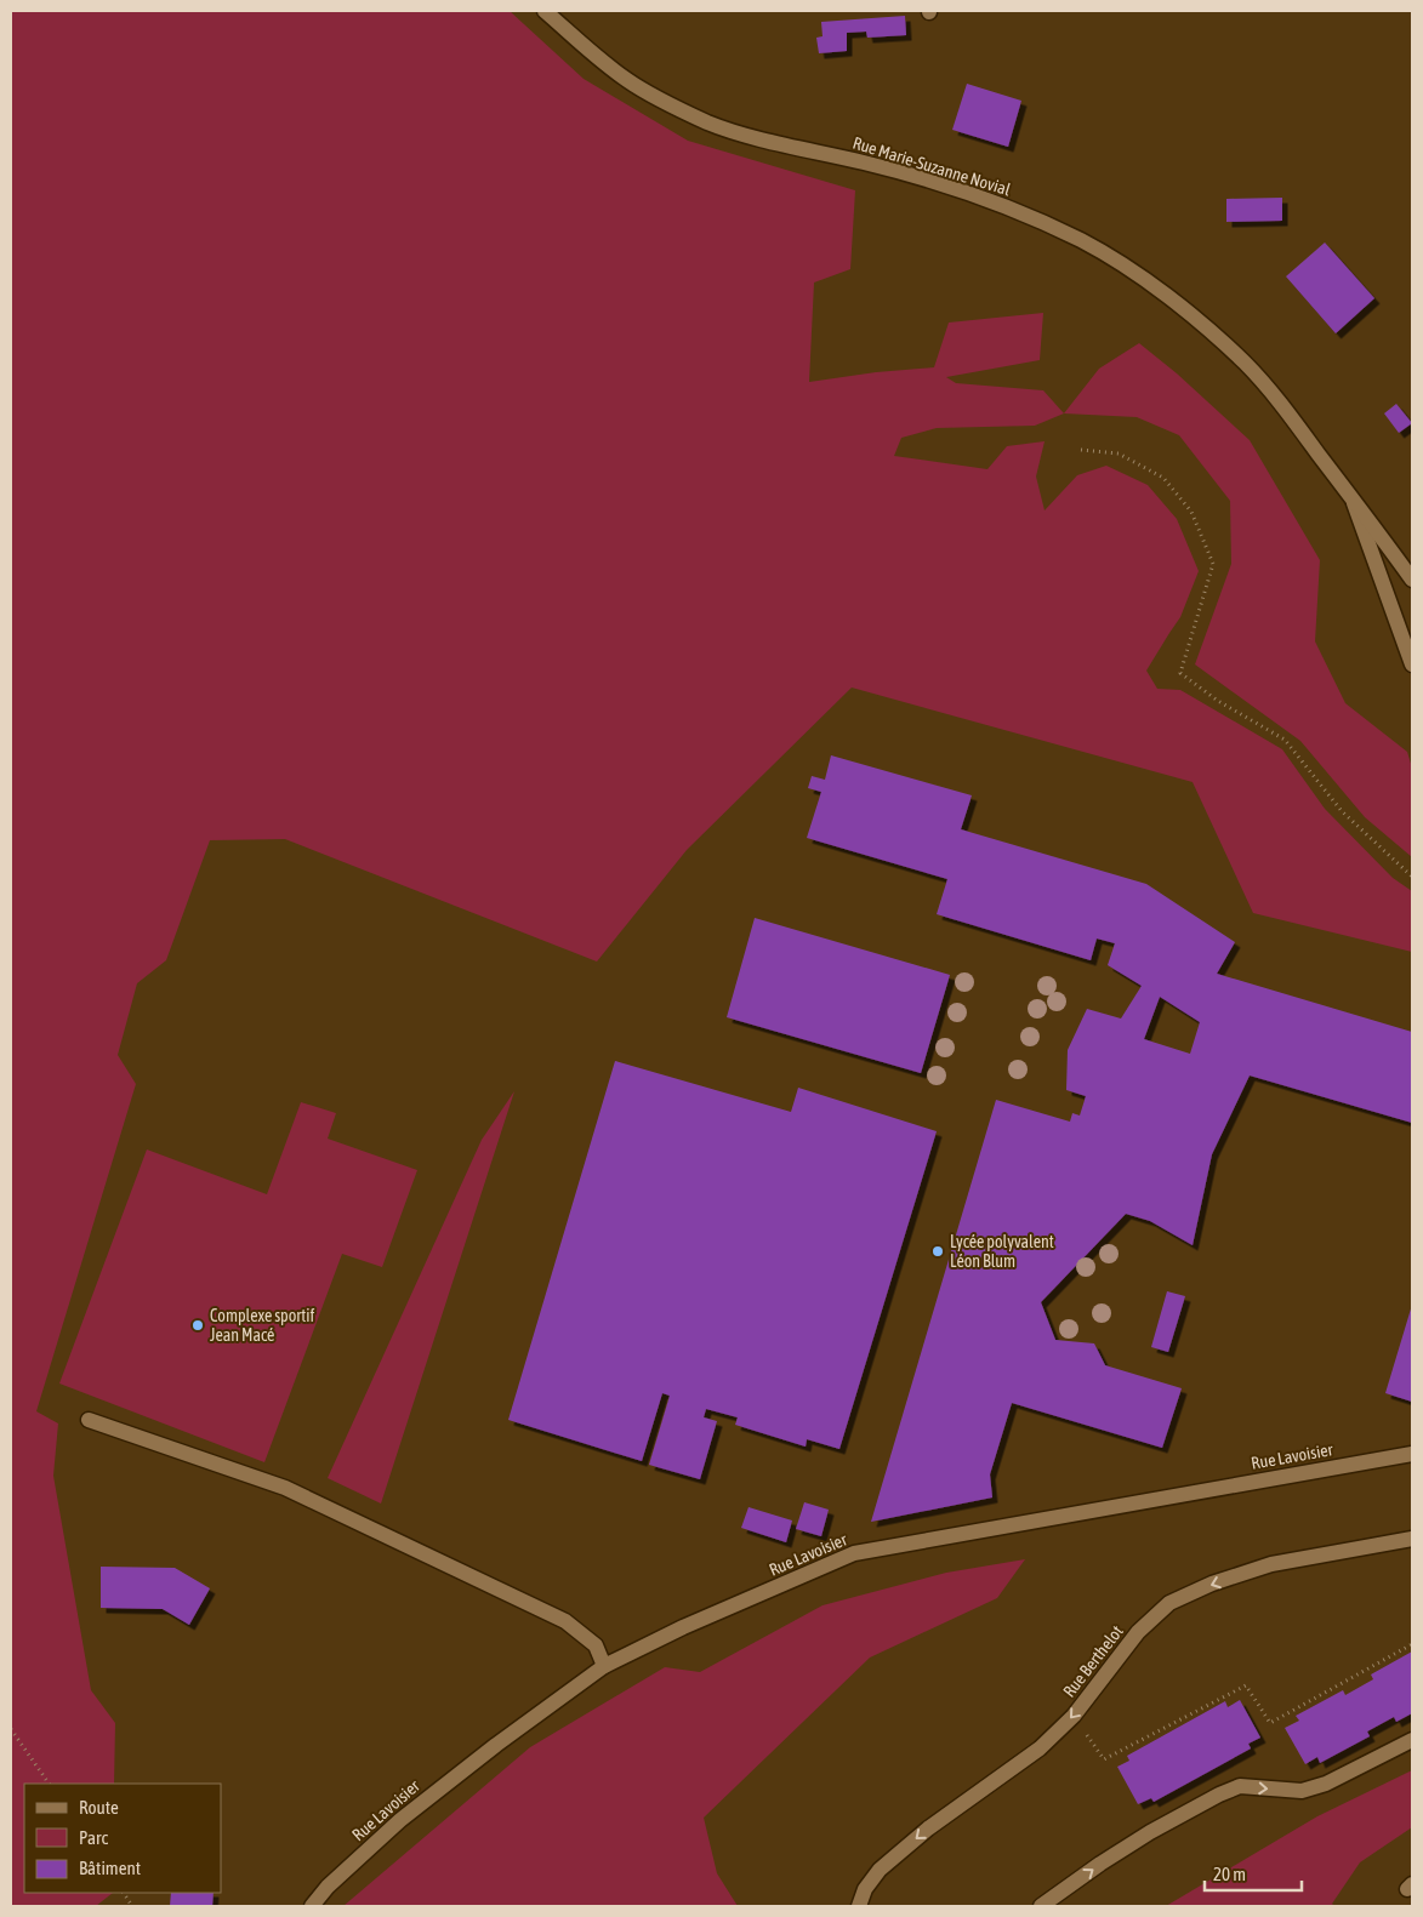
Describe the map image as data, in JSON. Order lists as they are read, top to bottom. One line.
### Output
{"streets":{"street":["Rue Marie-Suzanne Novial","Rue Lavoisier","Rue Berthelot"]},"one_way":["Rue Berthelot"],"places":["Lycée polyvalent Léon Blum","Complexe sportif Jean Macé"],"legend":["Route","Parc","Bâtiment"],"scale_bar":"20 m"}
